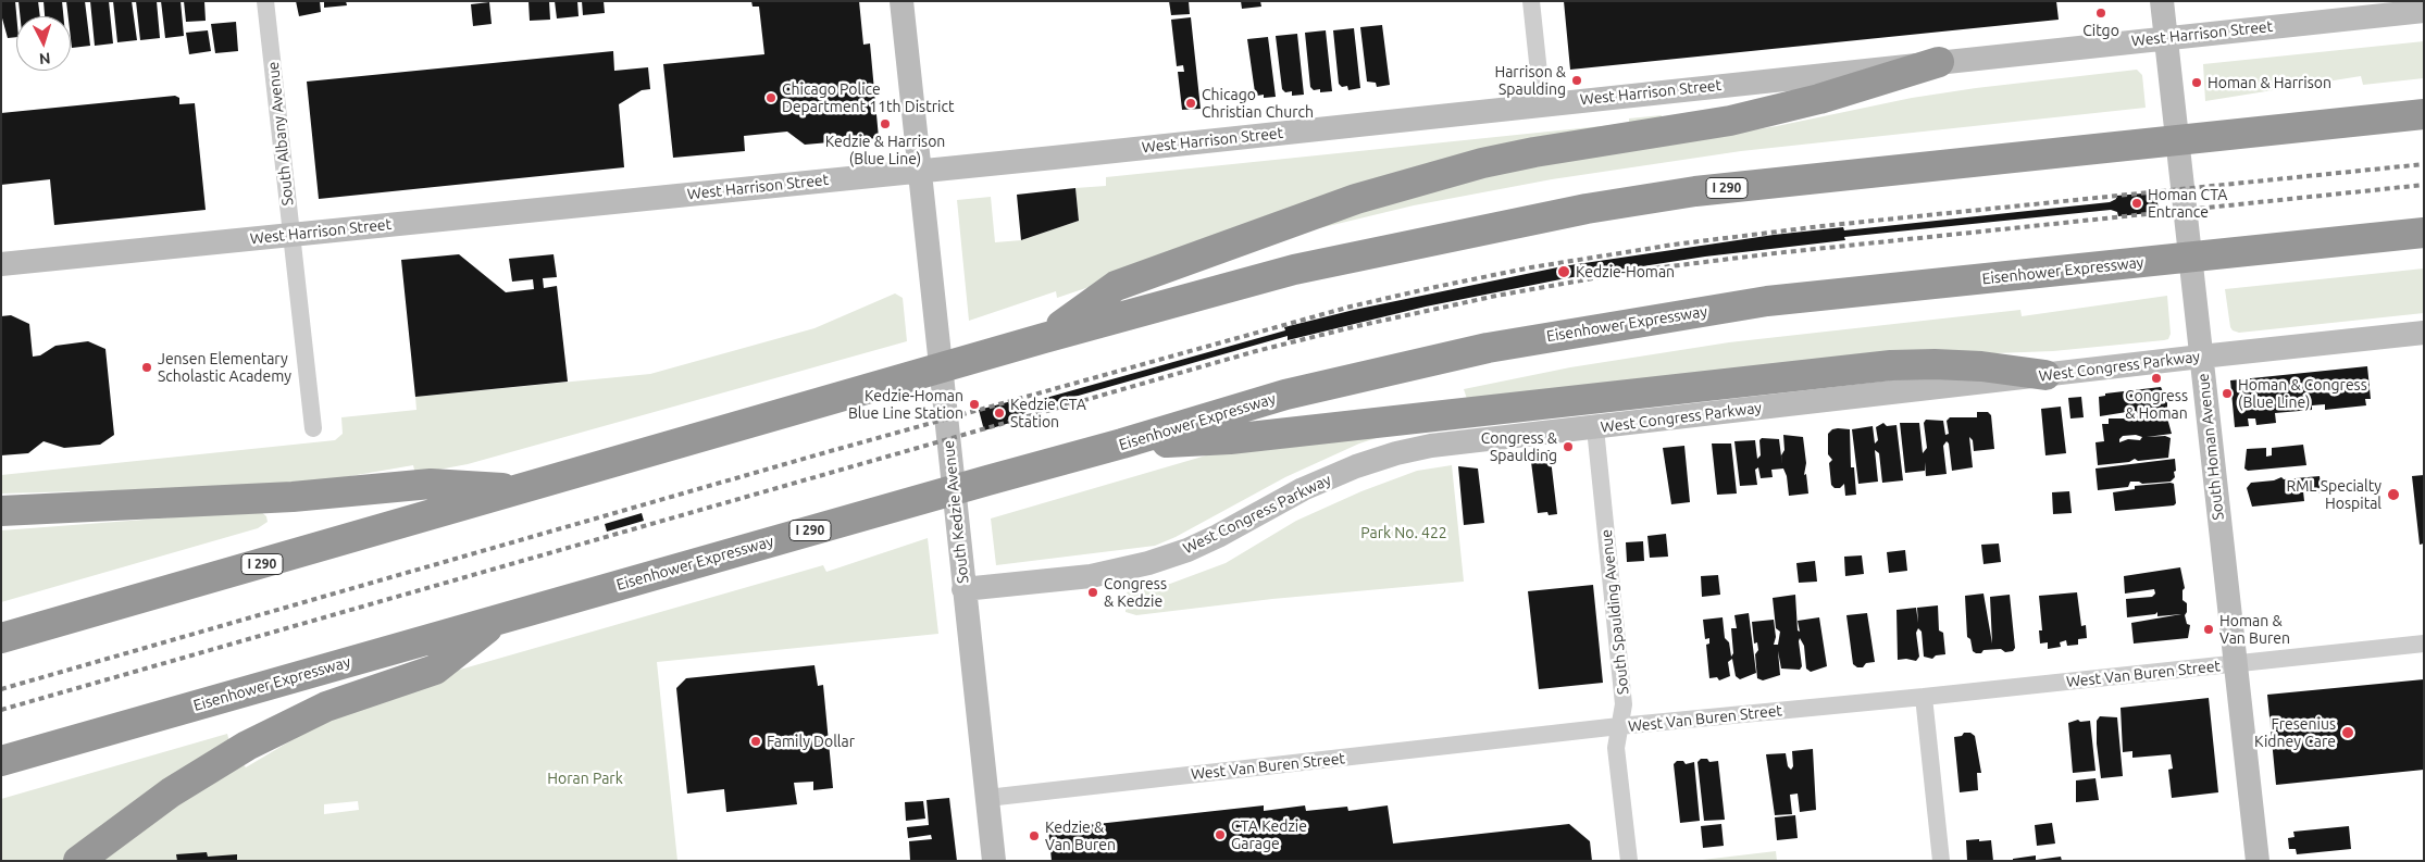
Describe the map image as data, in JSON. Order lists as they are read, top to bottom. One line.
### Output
{"streets":{"highway":["I 290","Eisenhower Expressway"],"street":["West Harrison Street","South Albany Avenue","West Congress Parkway","South Homan Avenue","South Kedzie Avenue","South Spaulding Avenue","West Van Buren Street"]},"crossings":[["West Harrison Street","South Albany Avenue"],["West Harrison Street","South Homan Avenue"],["West Harrison Street","South Kedzie Avenue"],["West Congress Parkway","South Homan Avenue"],["West Congress Parkway","South Kedzie Avenue"],["West Congress Parkway","South Spaulding Avenue"],["South Homan Avenue","West Van Buren Street"],["South Kedzie Avenue","West Van Buren Street"],["South Spaulding Avenue","West Van Buren Street"]],"parks":["Park No. 422","Horan Park"],"places":["Citgo","Harrison & Spaulding","Homan & Harrison","Chicago Police Department 11th District","Chicago Christian Church","Kedzie & Harrison (Blue Line)","Homan CTA Entrance","Kedzie-Homan","Jensen Elementary Scholastic Academy","Congress & Homan","Homan & Congress (Blue Line)","Kedzie-Homan Blue Line Station","Kedzie CTA Station","Congress & Spaulding","RML Specialty Hospital","Congress & Kedzie","Homan & Van Buren","Fresenius Kidney Care","Family Dollar","CTA Kedzie Garage","Kedzie & Van Buren"],"north":"bottom"}
